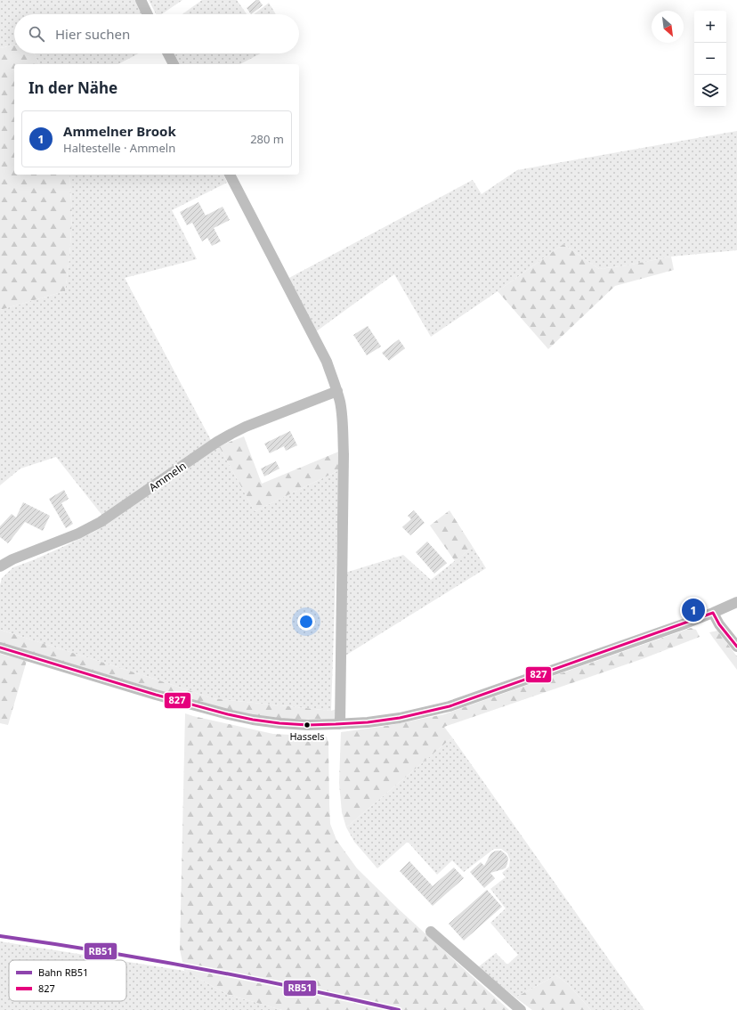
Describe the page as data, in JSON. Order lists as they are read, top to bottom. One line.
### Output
{"streets":{"street":["Ammeln"]},"places":["Hassels"],"lines":["transit line 827","rail line RB51"],"legend":["Bahn RB51","827"],"north":"bottom right","page":{"map_buttons":["+","−"],"search":"Hier suchen","heading":"In der Nähe","list":[{"mark":"1","name":"Ammelner Brook","note":"Haltestelle · Ammeln","value":"280 m"}],"pins":"1"}}
